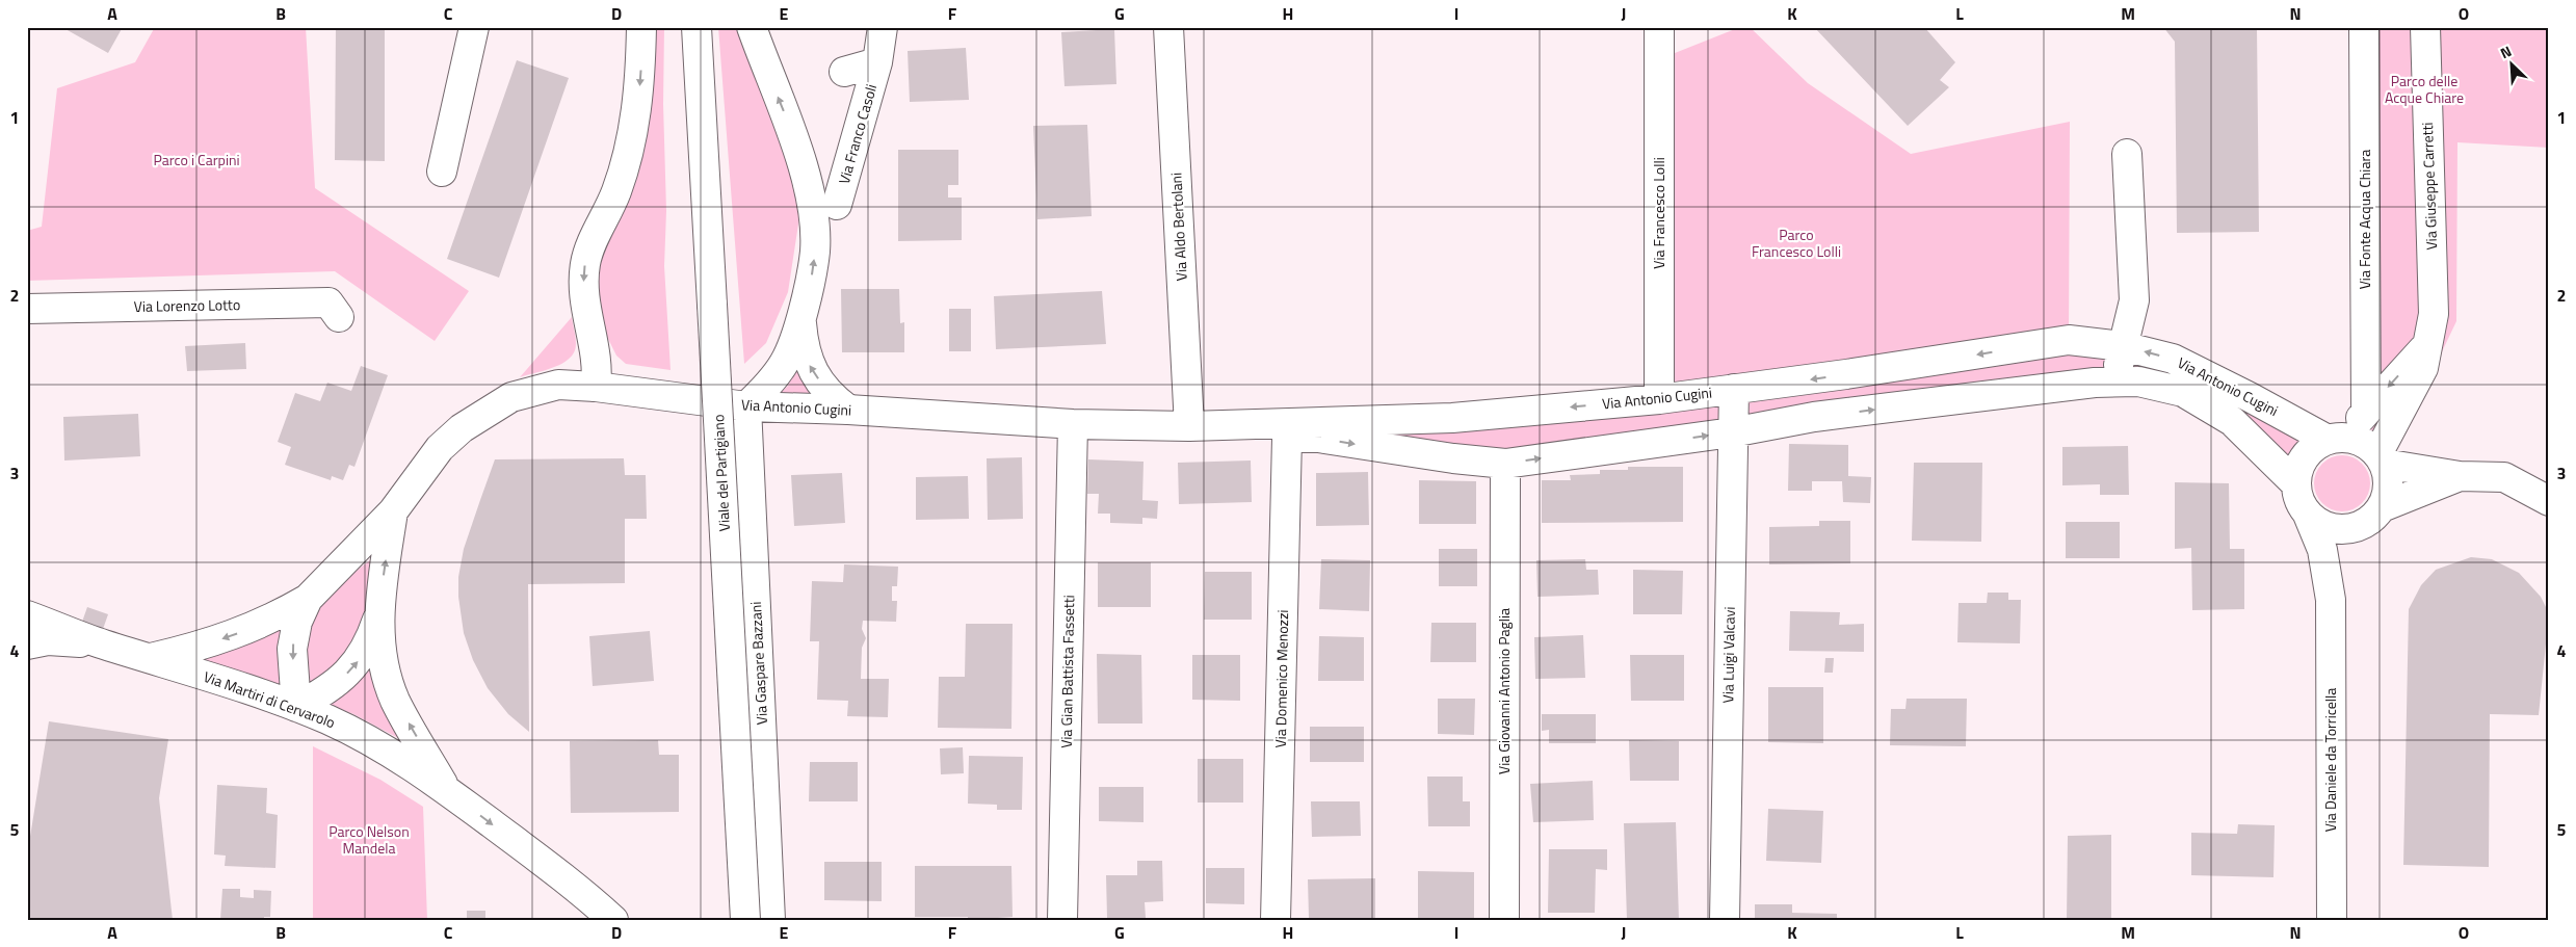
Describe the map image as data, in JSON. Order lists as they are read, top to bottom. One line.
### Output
{"streets":{"street":["Via Franco Casoli","Via Giuseppe Carretti","Via Francesco Lolli","Via Fonte Acqua Chiara","Via Aldo Bertolani","Via Lorenzo Lotto","Via Antonio Cugini","Viale del Partigiano","Via Luigi Valcavi","Via Gaspare Bazzani","Via Gian Battista Fassetti","Via Domenico Menozzi","Via Giovanni Antonio Paglia","Via Martiri di Cervarolo","Via Daniele da Torricella"]},"crossings":[["Via Giuseppe Carretti","Via Antonio Cugini"],["Via Giuseppe Carretti","Via Daniele da Torricella"],["Via Francesco Lolli","Via Antonio Cugini"],["Via Aldo Bertolani","Via Antonio Cugini"],["Via Antonio Cugini","Via Luigi Valcavi"],["Via Antonio Cugini","Via Gaspare Bazzani"],["Via Antonio Cugini","Via Gian Battista Fassetti"],["Via Antonio Cugini","Via Domenico Menozzi"],["Via Antonio Cugini","Via Giovanni Antonio Paglia"],["Via Antonio Cugini","Via Martiri di Cervarolo"],["Via Antonio Cugini","Via Daniele da Torricella"]],"parks":["Parco delle Acque Chiare","Parco i Carpini","Parco Francesco Lolli","Parco Nelson Mandela"],"north":"top left","grid":{"columns":["A","B","C","D","E","F","G","H","I","J","K","L","M","N","O"],"rows":["1","2","3","4","5"]}}
